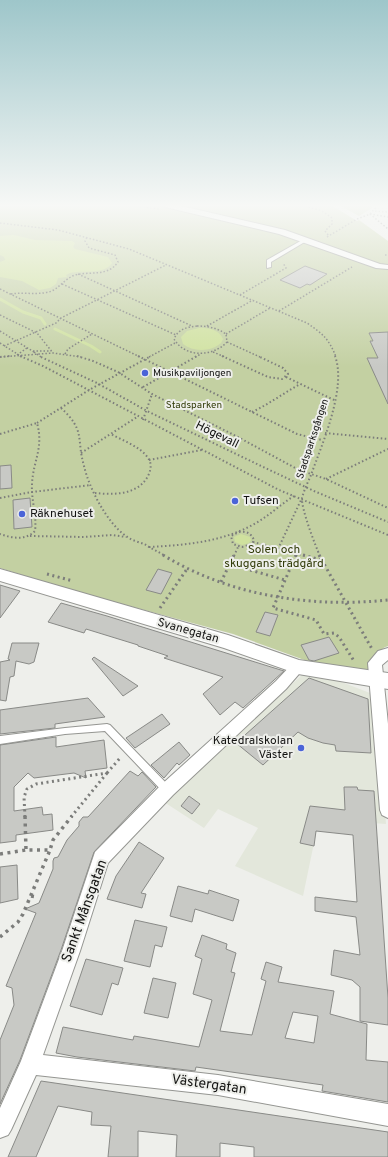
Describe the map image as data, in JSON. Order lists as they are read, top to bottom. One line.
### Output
{"streets":{"street":["Svanegatan","Sankt Månsgatan","Västergatan"],"path":["Högevall","Stadsparksgången"]},"crossings":[["Högevall","Stadsparksgången"],["Svanegatan","Sankt Månsgatan"],["Sankt Månsgatan","Västergatan"]],"parks":["Stadsparken","Solen och skuggans trädgård"],"places":["Musikpaviljongen","Tufsen","Räknehuset","Katedralskolan Väster"]}
